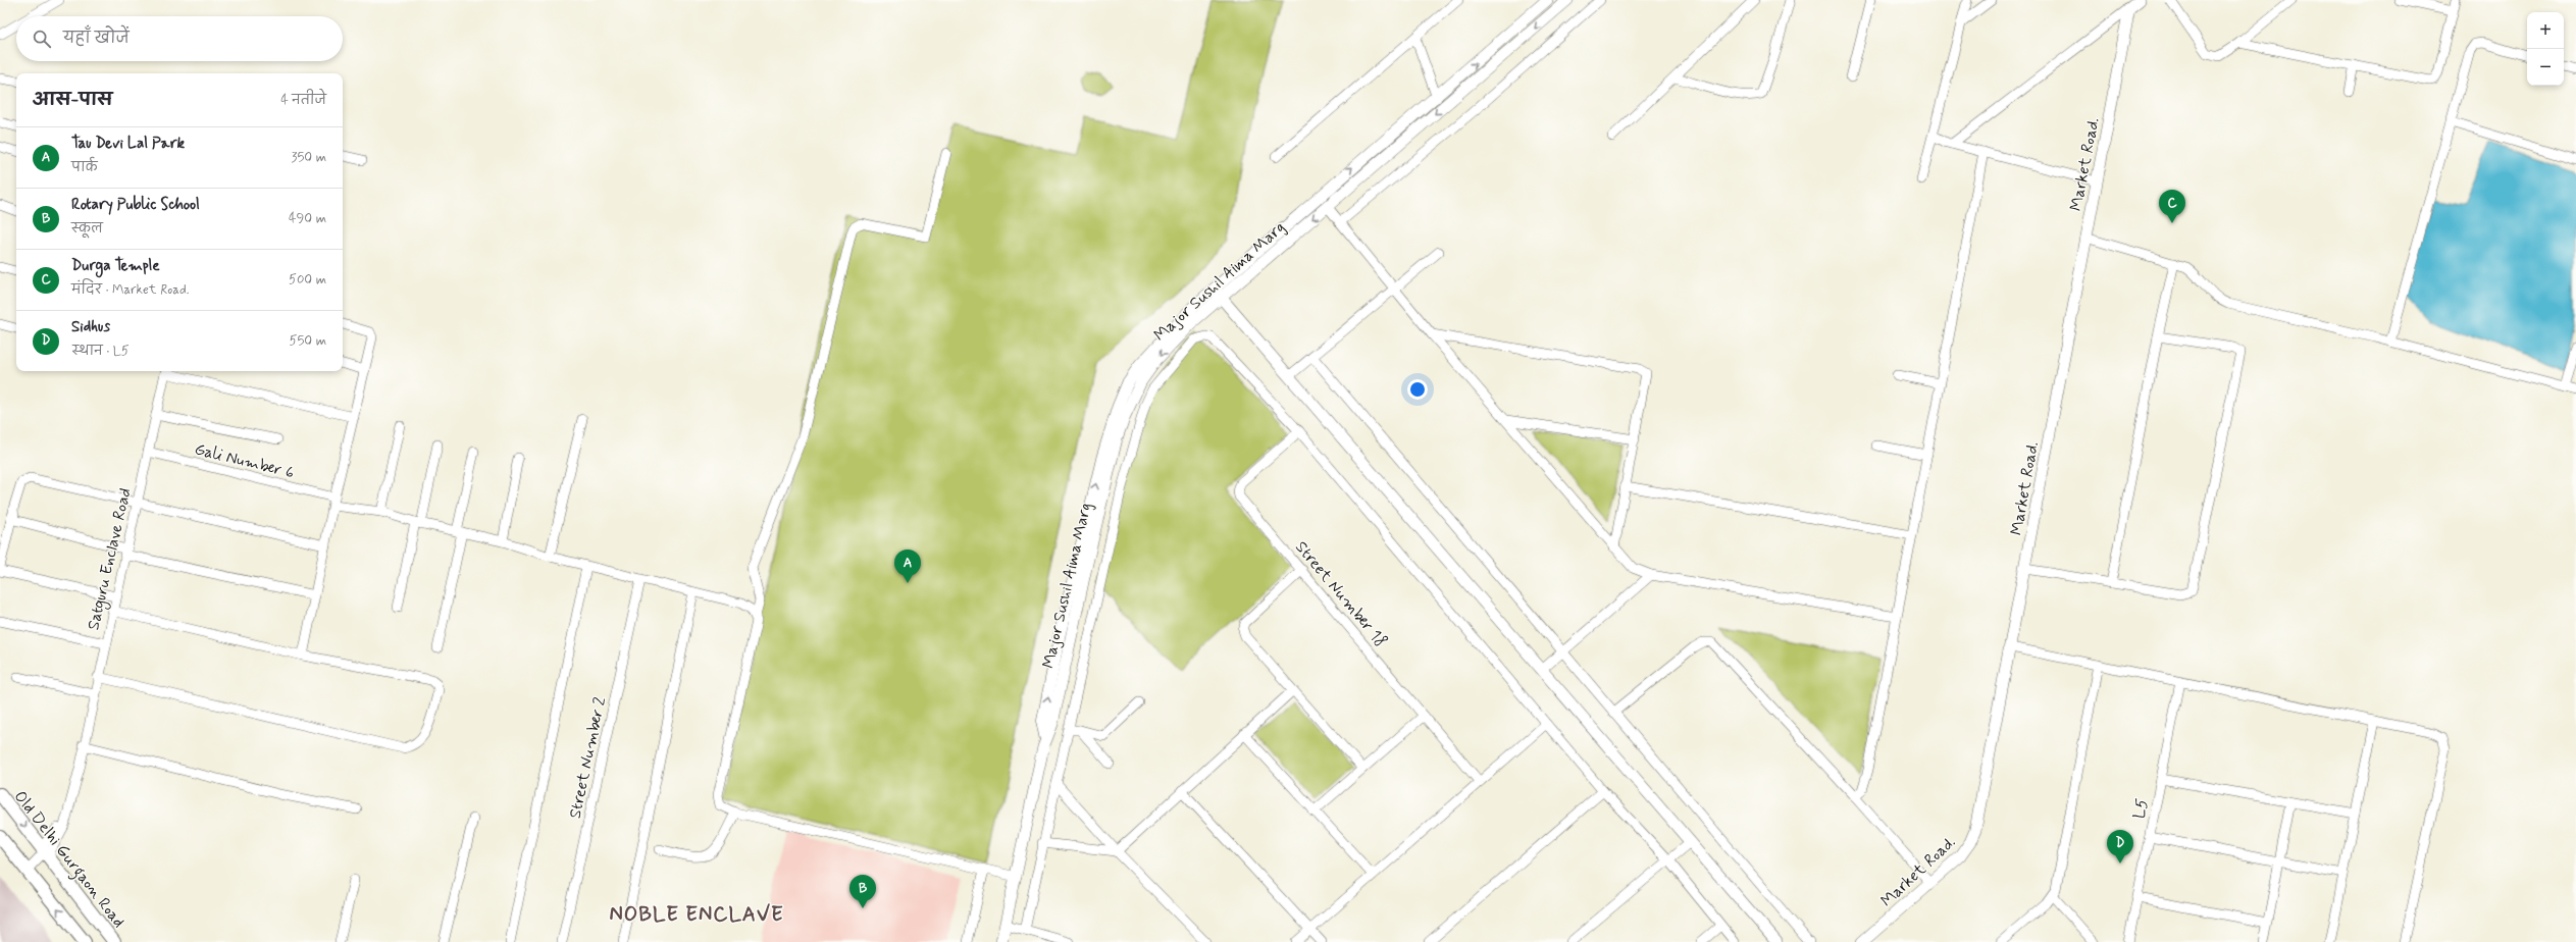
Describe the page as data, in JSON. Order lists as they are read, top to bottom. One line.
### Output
{"streets":{"main road":["Old Delhi Gurgaon Road"],"street":["Market Road.","Major Sushil Aima Marg","Gali Number 6","Satguru Enclave Road","Street Number 18","Street Number 2","L5"]},"crossings":[["Gali Number 6","Satguru Enclave Road"],["Gali Number 6","Street Number 2"],["Satguru Enclave Road","Old Delhi Gurgaon Road"]],"districts":["NOBLE ENCLAVE"],"page":{"map_buttons":["+","−"],"search":"यहाँ खोजें","heading":["आस-पास","4 नतीजे"],"list":[{"mark":"A","name":"Tau Devi Lal Park","note":"पार्क","value":"350 m"},{"mark":"B","name":"Rotary Public School","note":"स्कूल","value":"490 m"},{"mark":"C","name":"Durga Temple","note":"मंदिर · Market Road.","value":"500 m"},{"mark":"D","name":"Sidhus","note":"स्थान · L5","value":"550 m"}],"pins":["C","A","D","B"]}}
